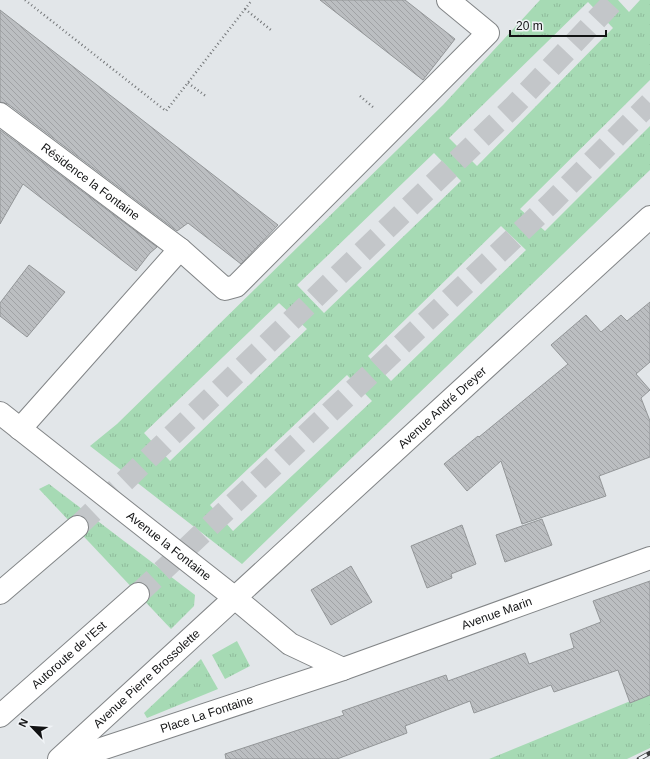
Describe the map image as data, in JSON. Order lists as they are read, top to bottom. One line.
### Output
{"streets":{"main road":["Résidence la Fontaine","Avenue André Dreyer","Avenue la Fontaine","Avenue Marin","Autoroute de l’Est","Avenue Pierre Brossolette","Place La Fontaine"]},"crossings":[["Avenue André Dreyer","Avenue la Fontaine"],["Avenue André Dreyer","Avenue Pierre Brossolette"],["Avenue la Fontaine","Avenue Marin"],["Avenue la Fontaine","Avenue Pierre Brossolette"],["Avenue la Fontaine","Place La Fontaine"],["Avenue Marin","Place La Fontaine"]],"scale_bar":"20 m","north":"top left"}
